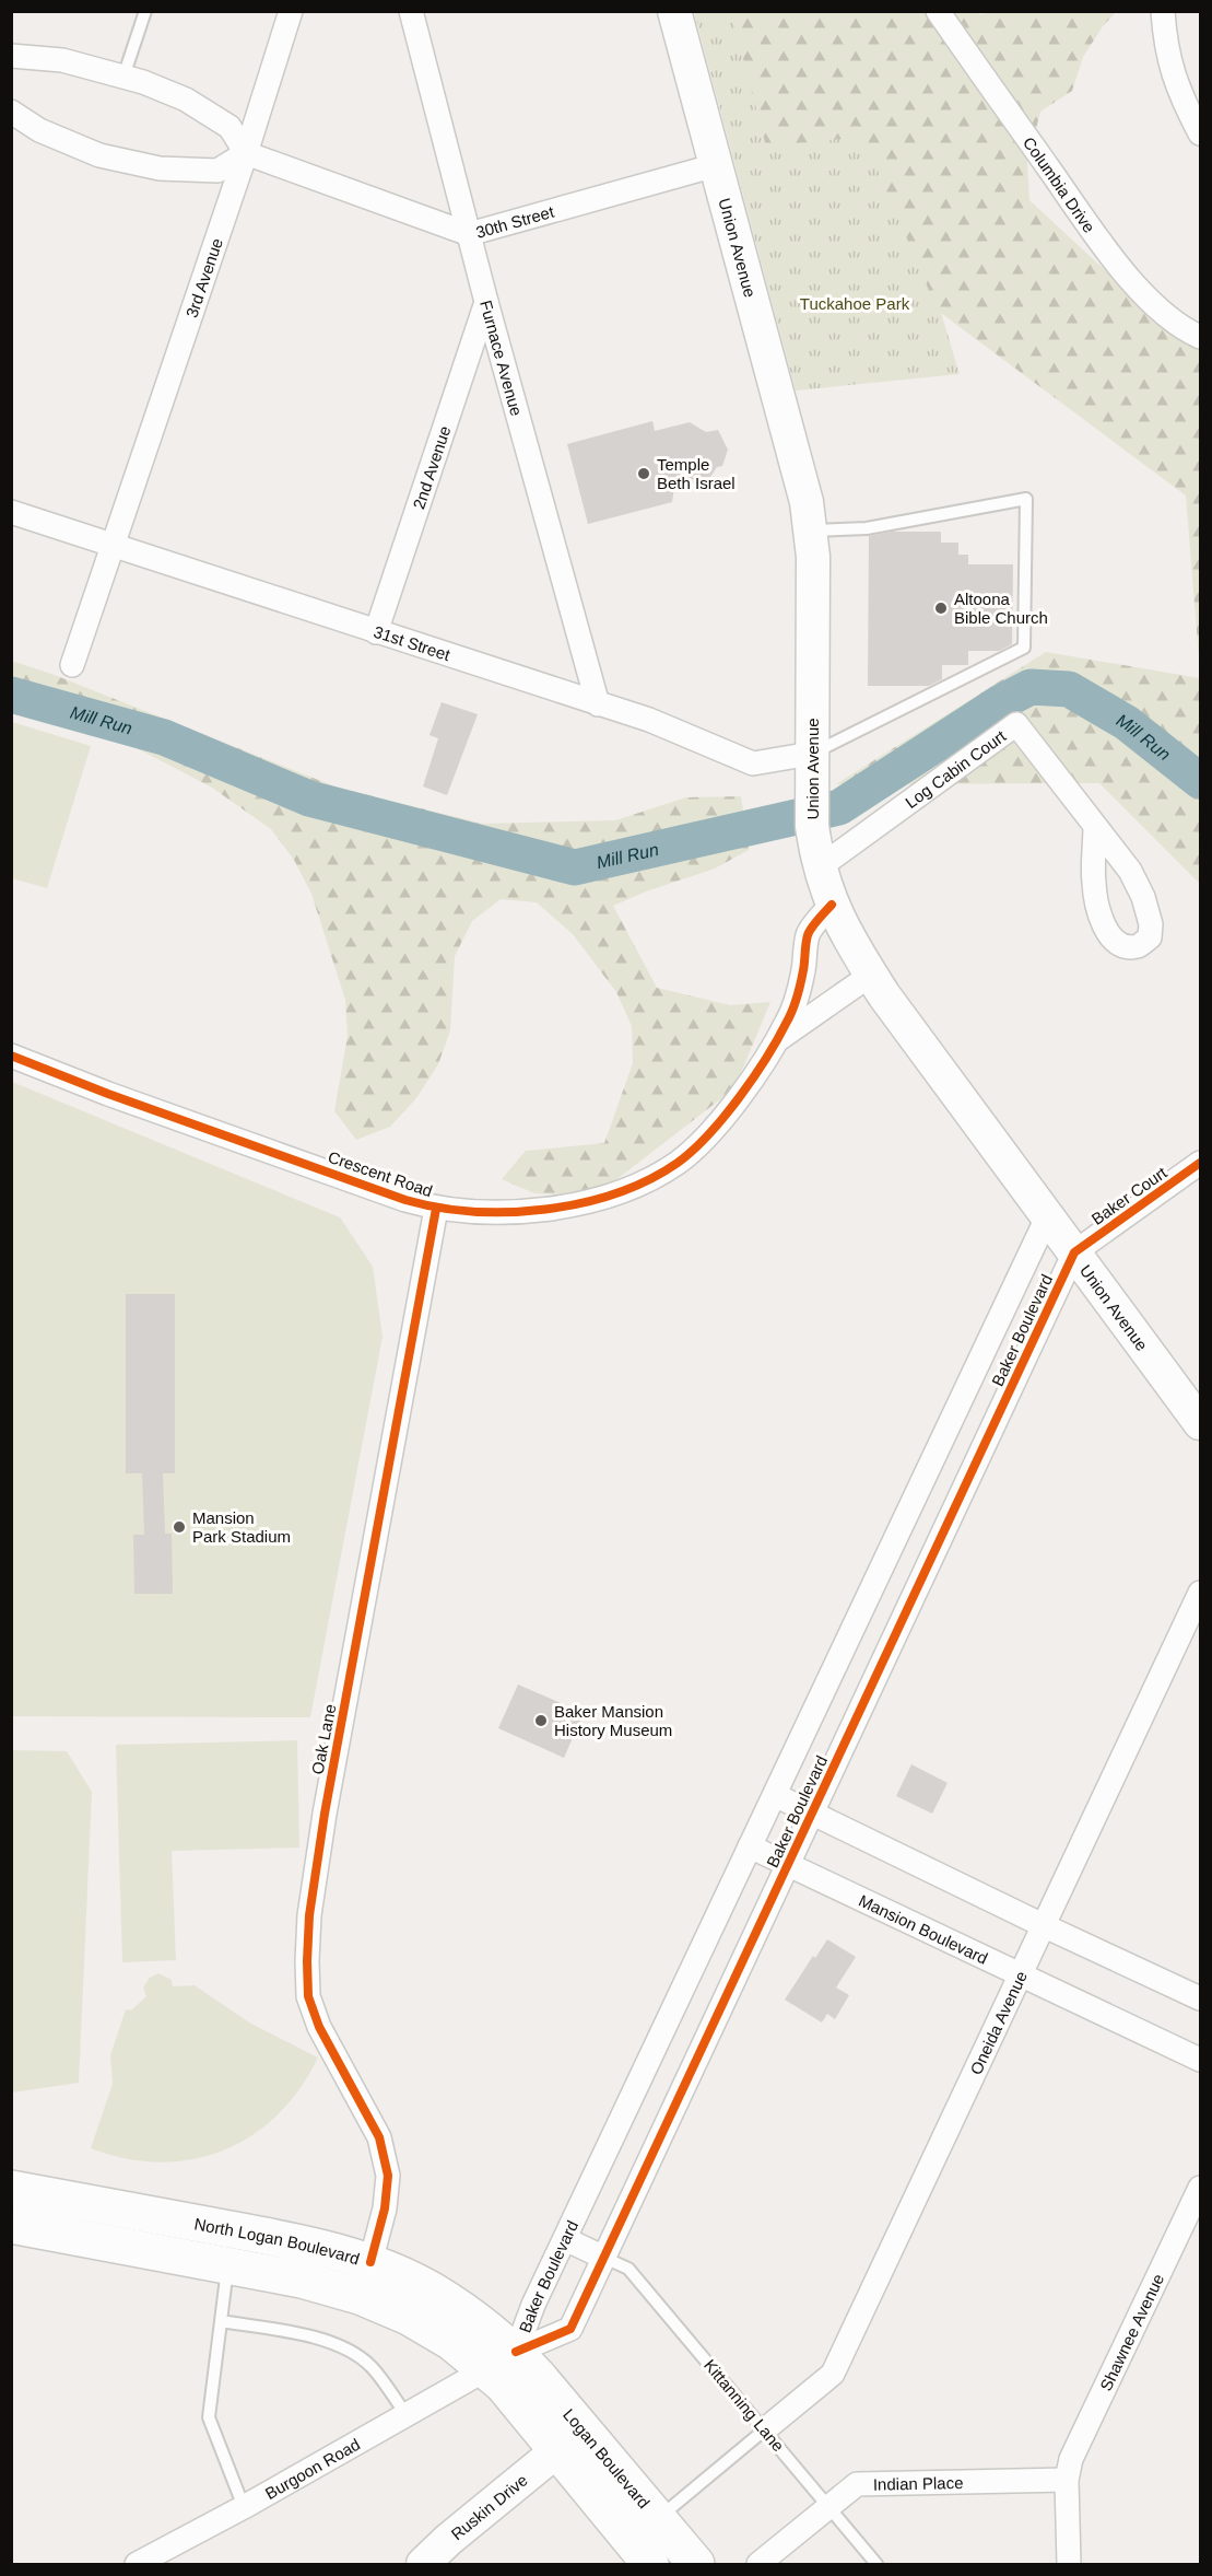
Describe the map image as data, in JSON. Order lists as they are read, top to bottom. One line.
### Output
{"streets":{"main road":["Union Avenue","North Logan Boulevard","Logan Boulevard","Ruskin Drive"],"street":["Columbia Drive","30th Street","3rd Avenue","Furnace Avenue","2nd Avenue","31st Street","Log Cabin Court","Crescent Road","Baker Court","Baker Boulevard","Oak Lane","Mansion Boulevard","Oneida Avenue","Shawnee Avenue","Burgoon Road","Indian Place"],"lane":["Kittanning Lane"]},"crossings":[["30th Street","Union Avenue"],["30th Street","3rd Avenue"],["30th Street","Furnace Avenue"],["Union Avenue","31st Street"],["Union Avenue","Log Cabin Court"],["Union Avenue","Crescent Road"],["Union Avenue","Baker Court"],["Union Avenue","Baker Boulevard"],["3rd Avenue","31st Street"],["Furnace Avenue","2nd Avenue"],["Furnace Avenue","31st Street"],["2nd Avenue","31st Street"],["Crescent Road","Oak Lane"],["Baker Court","Baker Boulevard"],["Baker Boulevard","Mansion Boulevard"],["Baker Boulevard","North Logan Boulevard"],["Baker Boulevard","Kittanning Lane"],["Baker Boulevard","Logan Boulevard"],["Baker Boulevard","Burgoon Road"],["Oak Lane","North Logan Boulevard"],["Mansion Boulevard","Oneida Avenue"],["Oneida Avenue","Kittanning Lane"],["North Logan Boulevard","Logan Boulevard"],["North Logan Boulevard","Burgoon Road"],["Shawnee Avenue","Indian Place"],["Kittanning Lane","Indian Place"],["Logan Boulevard","Burgoon Road"]],"water":["Mill Run"],"parks":["Tuckahoe Park"],"places":["Temple Beth Israel","Altoona Bible Church","Mansion Park Stadium","Baker Mansion History Museum"]}
